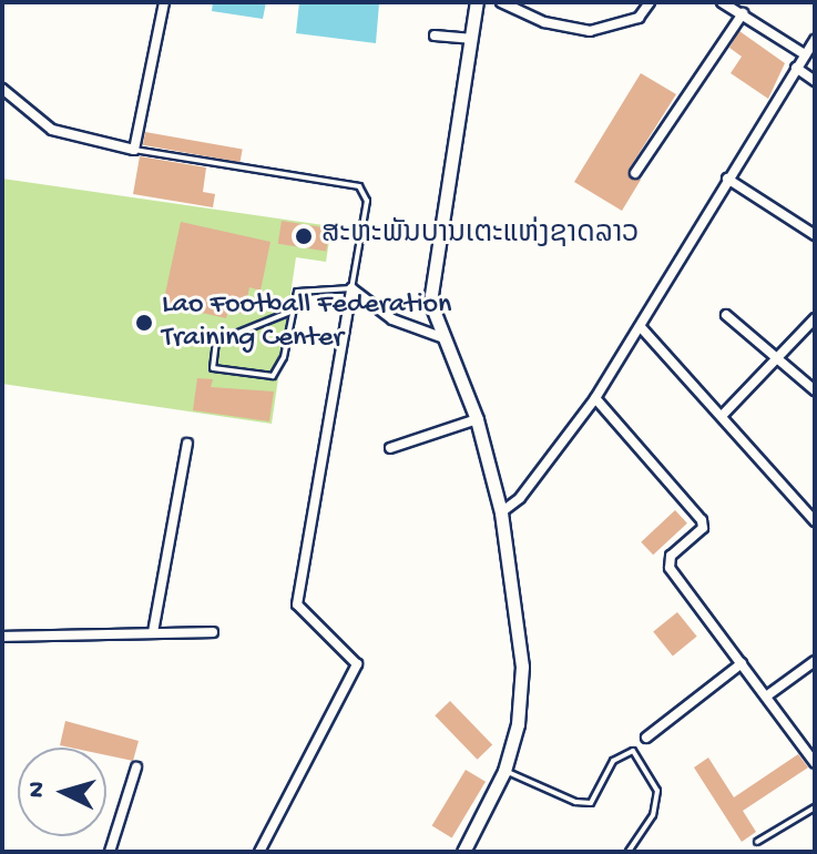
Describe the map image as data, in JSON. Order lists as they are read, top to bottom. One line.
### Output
{"places":["ສະຫະພັນບານເຕະແຫ່ງຊາດລາວ","Lao Football Federation Training Center"],"north":"left"}
